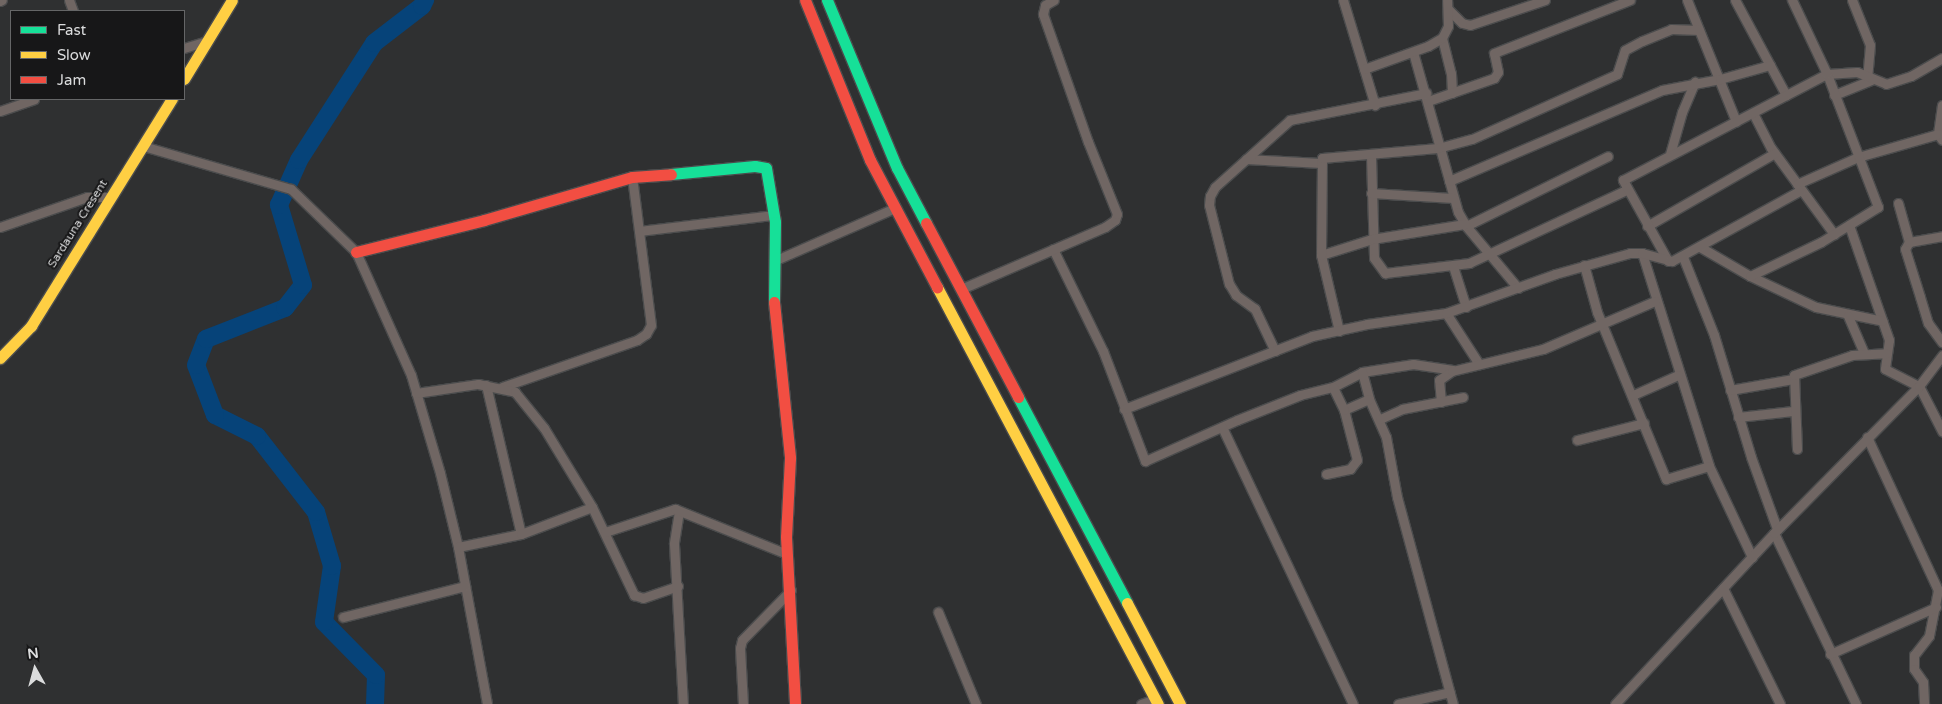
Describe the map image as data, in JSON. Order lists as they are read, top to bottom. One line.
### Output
{"streets":{"main road":["Sardauna Cresent"]},"legend":["Fast","Slow","Jam"],"north":"top"}
